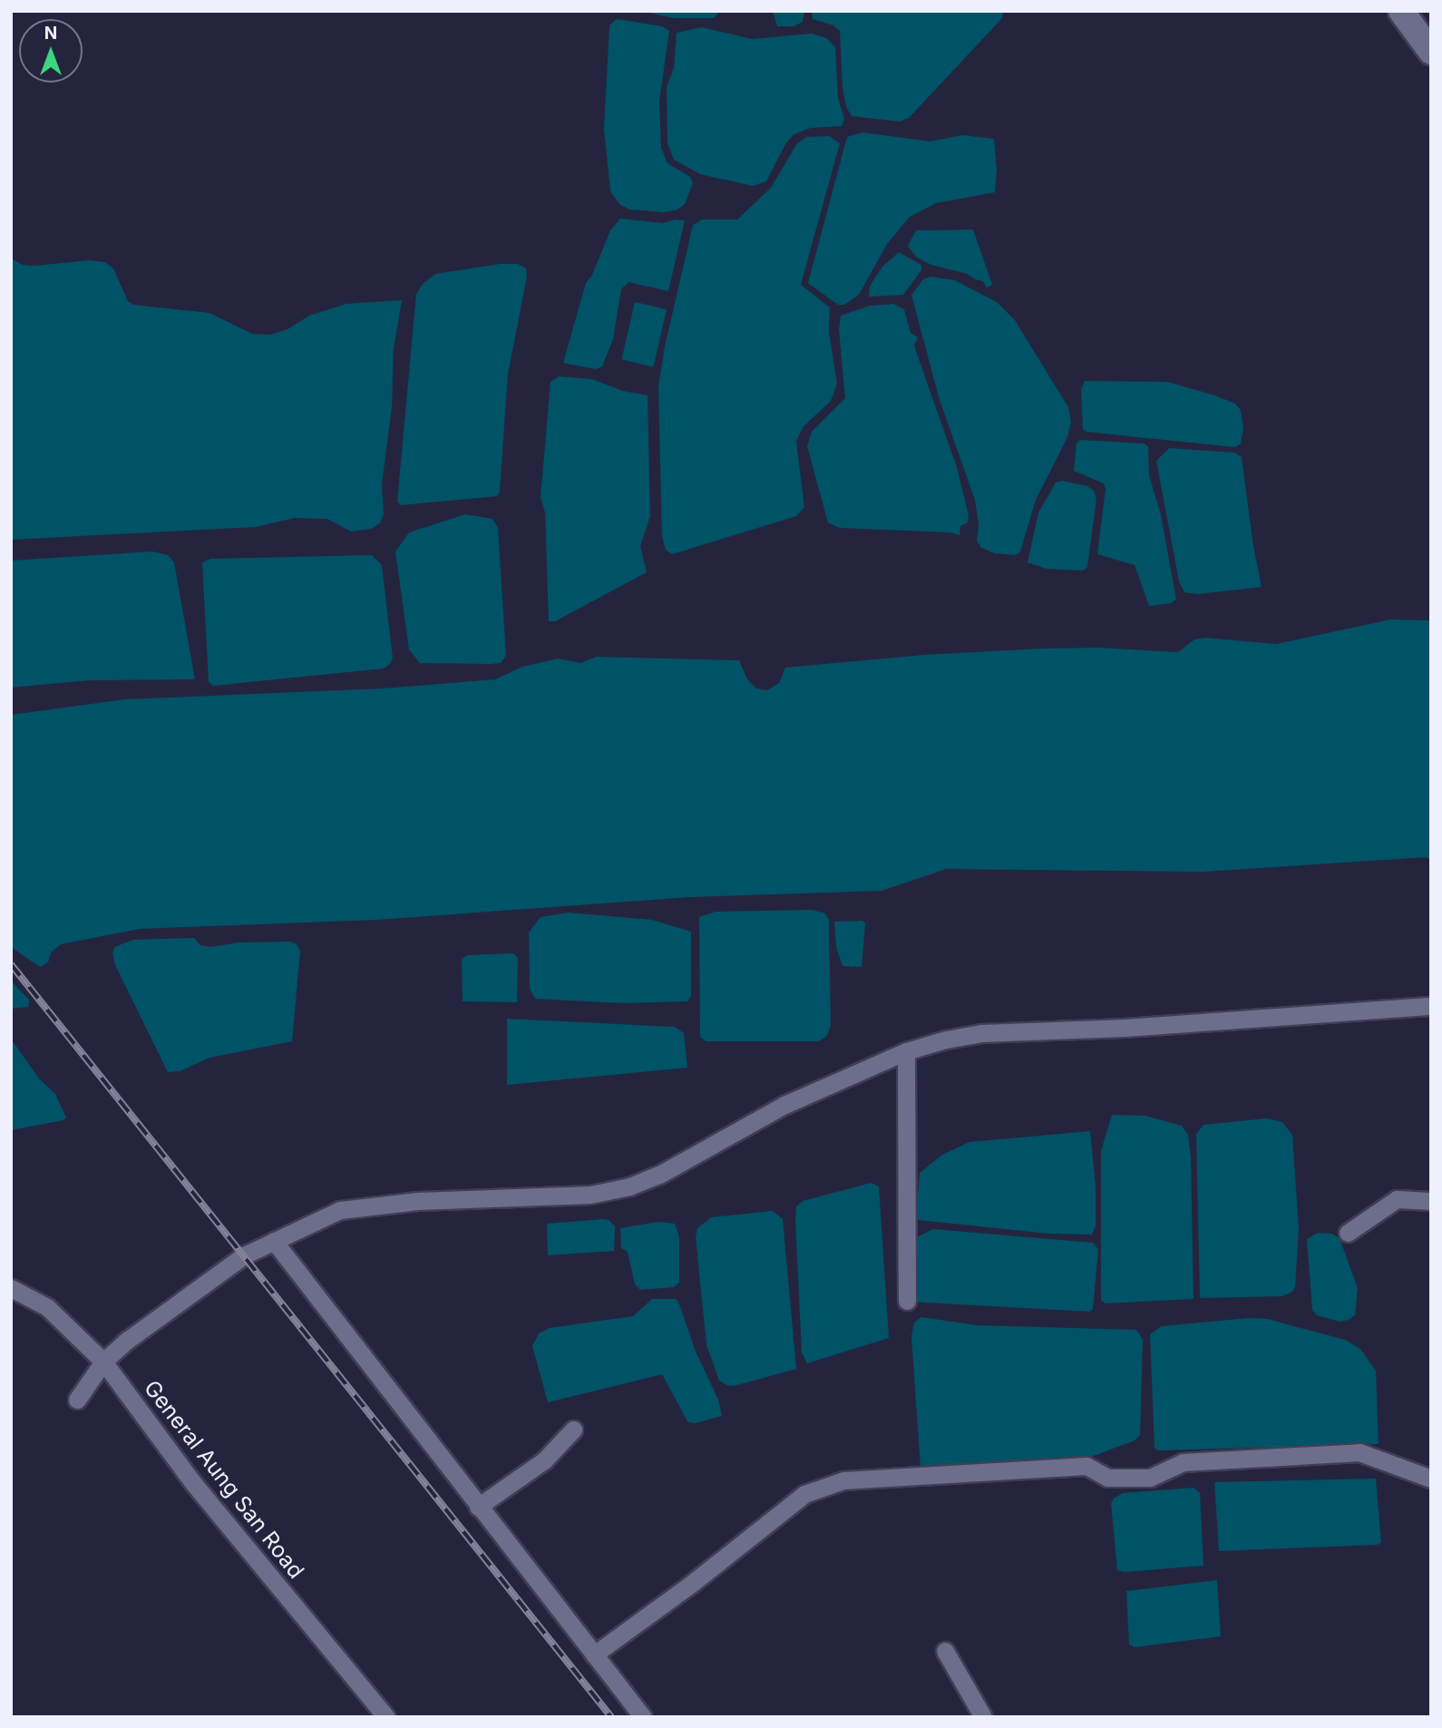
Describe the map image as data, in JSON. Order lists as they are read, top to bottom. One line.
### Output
{"streets":{"street":["General Aung San Road"]},"north":"top"}
